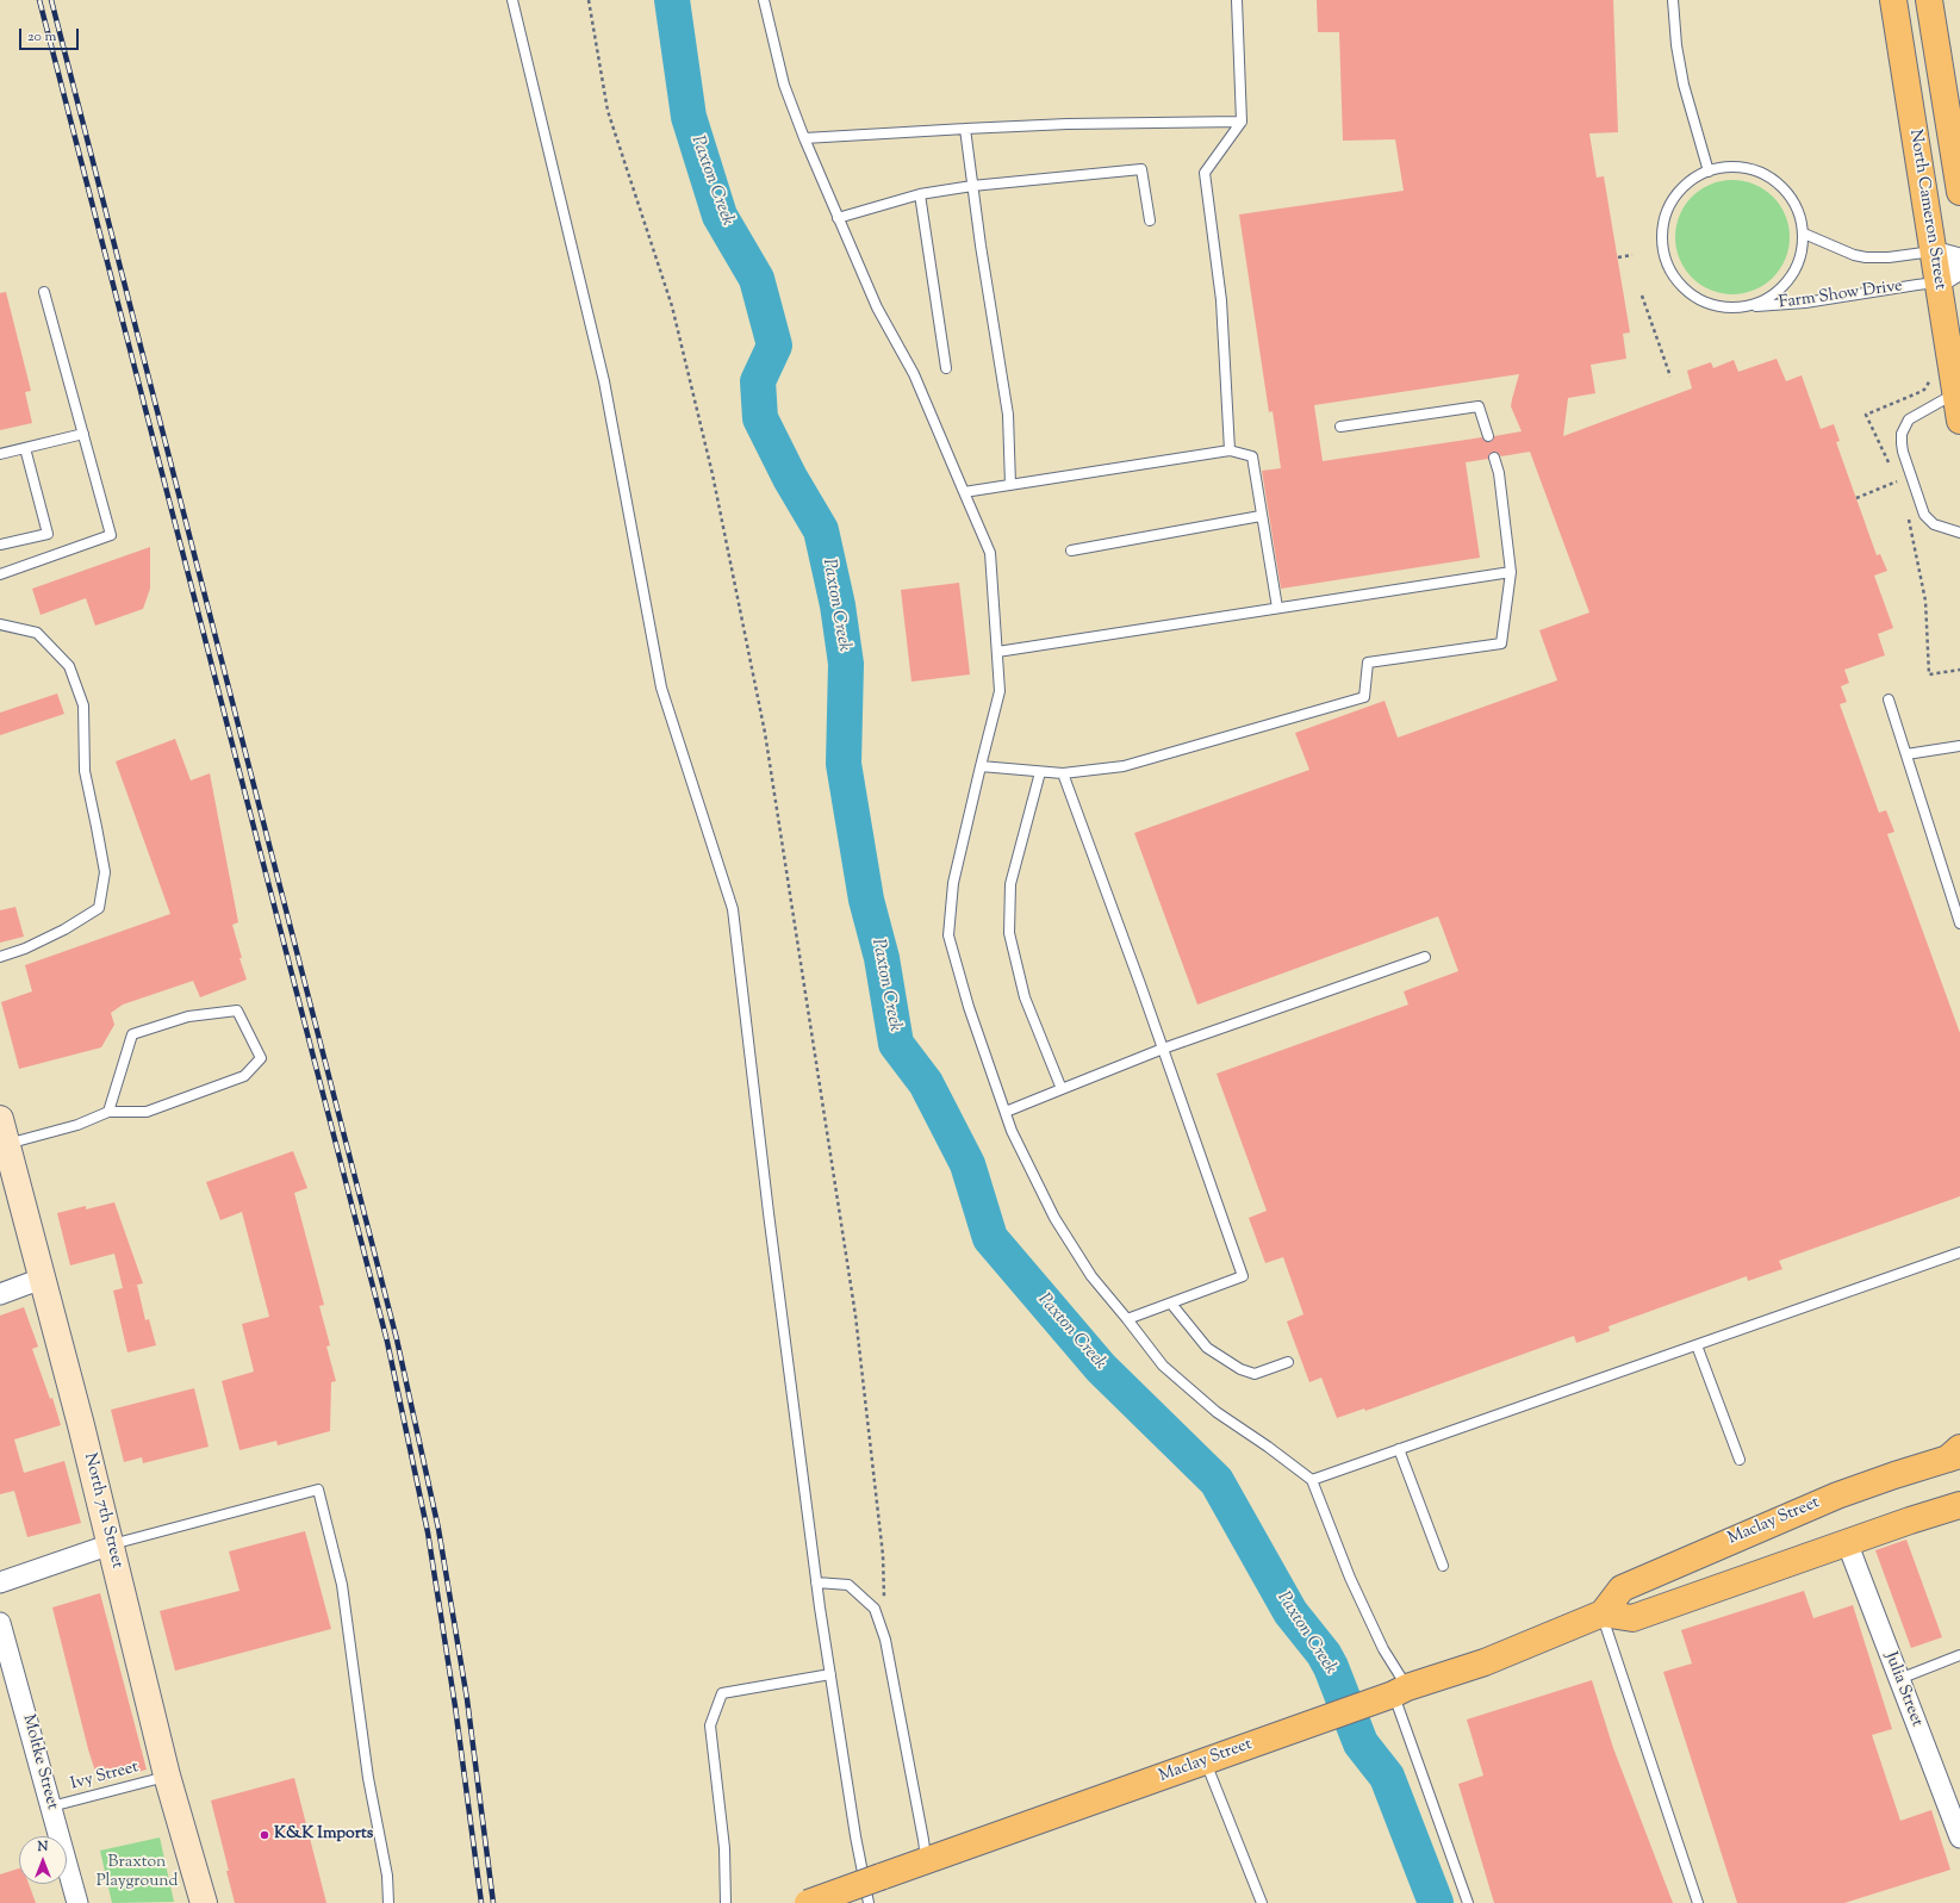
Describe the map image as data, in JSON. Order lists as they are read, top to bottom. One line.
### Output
{"streets":{"main road":["North Cameron Street","North 7th Street","Maclay Street"],"street":["Farm Show Drive","Julia Street","Moltke Street"],"lane":["Ivy Street"]},"crossings":[["North Cameron Street","Farm Show Drive"],["North 7th Street","Ivy Street"],["Moltke Street","Ivy Street"]],"water":["Paxton Creek"],"parks":["Braxton Playground"],"places":["K&K Imports"],"scale_bar":"20 m","north":"top"}
